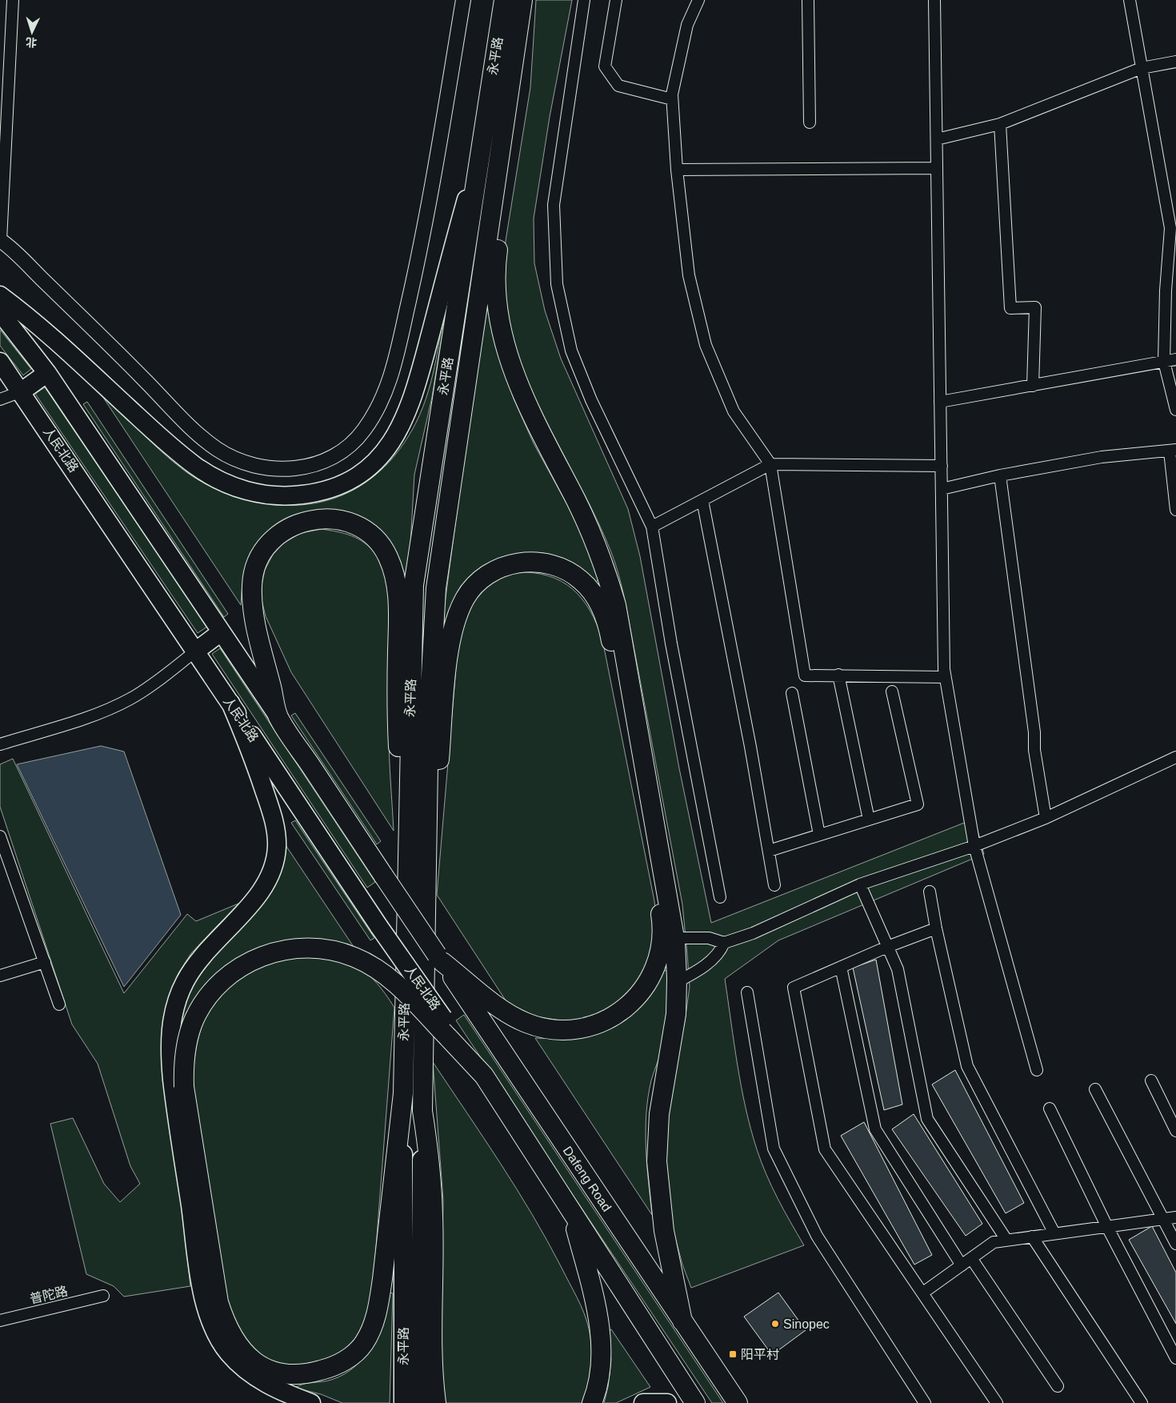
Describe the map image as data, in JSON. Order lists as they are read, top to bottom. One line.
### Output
{"streets":{"highway":["永平路","Dafeng Road"],"main road":["人民北路"],"street":["普陀路"]},"places":{"other":["Sinopec"],"transit":["阳平村"]},"north":"bottom"}
